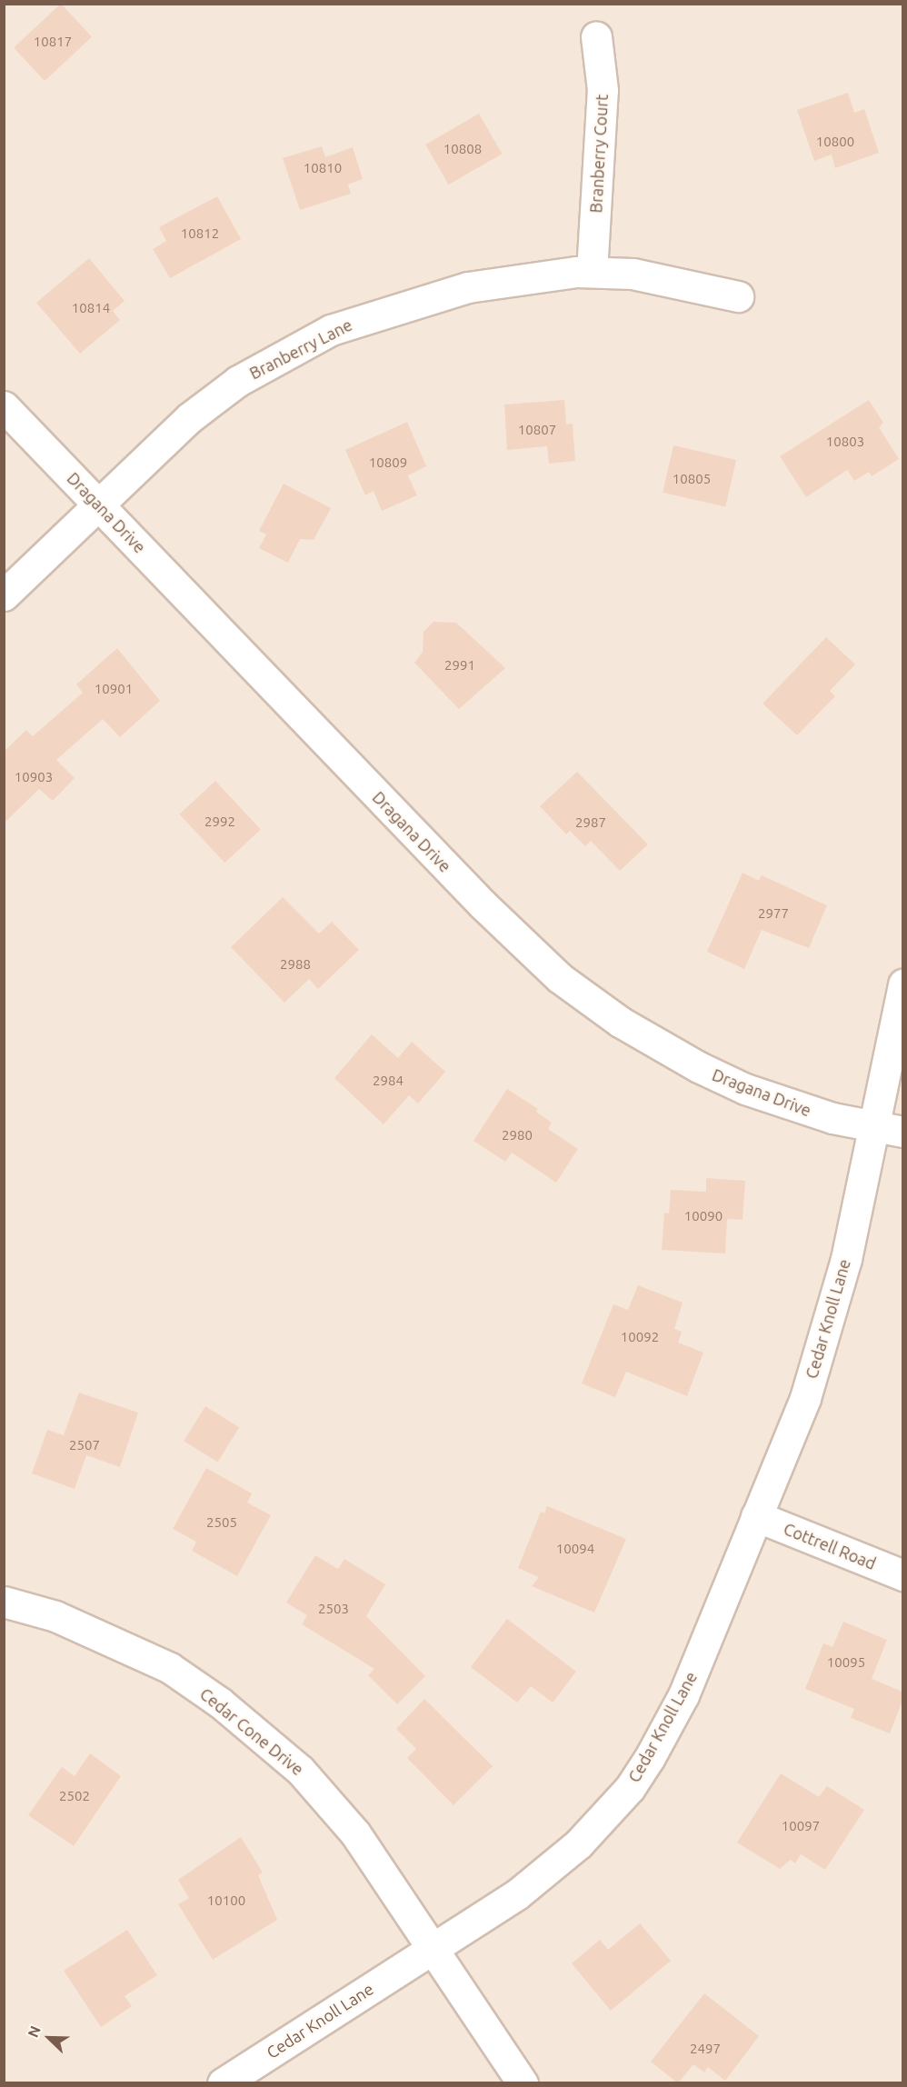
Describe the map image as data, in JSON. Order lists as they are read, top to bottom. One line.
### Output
{"streets":{"street":["Branberry Court","Branberry Lane","Dragana Drive","Cedar Knoll Lane","Cottrell Road","Cedar Cone Drive"]},"crossings":[["Branberry Court","Branberry Lane"],["Branberry Lane","Dragana Drive"],["Dragana Drive","Cedar Knoll Lane"],["Cedar Knoll Lane","Cottrell Road"],["Cedar Knoll Lane","Cedar Cone Drive"]],"house_numbers":["10817","10800","10808","10810","10812","10814","10807","10803","10809","10805","2991","10901","10903","2992","2987","2977","2988","2984","2980","10090","10092","2507","2505","10094","2503","10095","2502","10097","10100","2497"],"north":"top left"}
